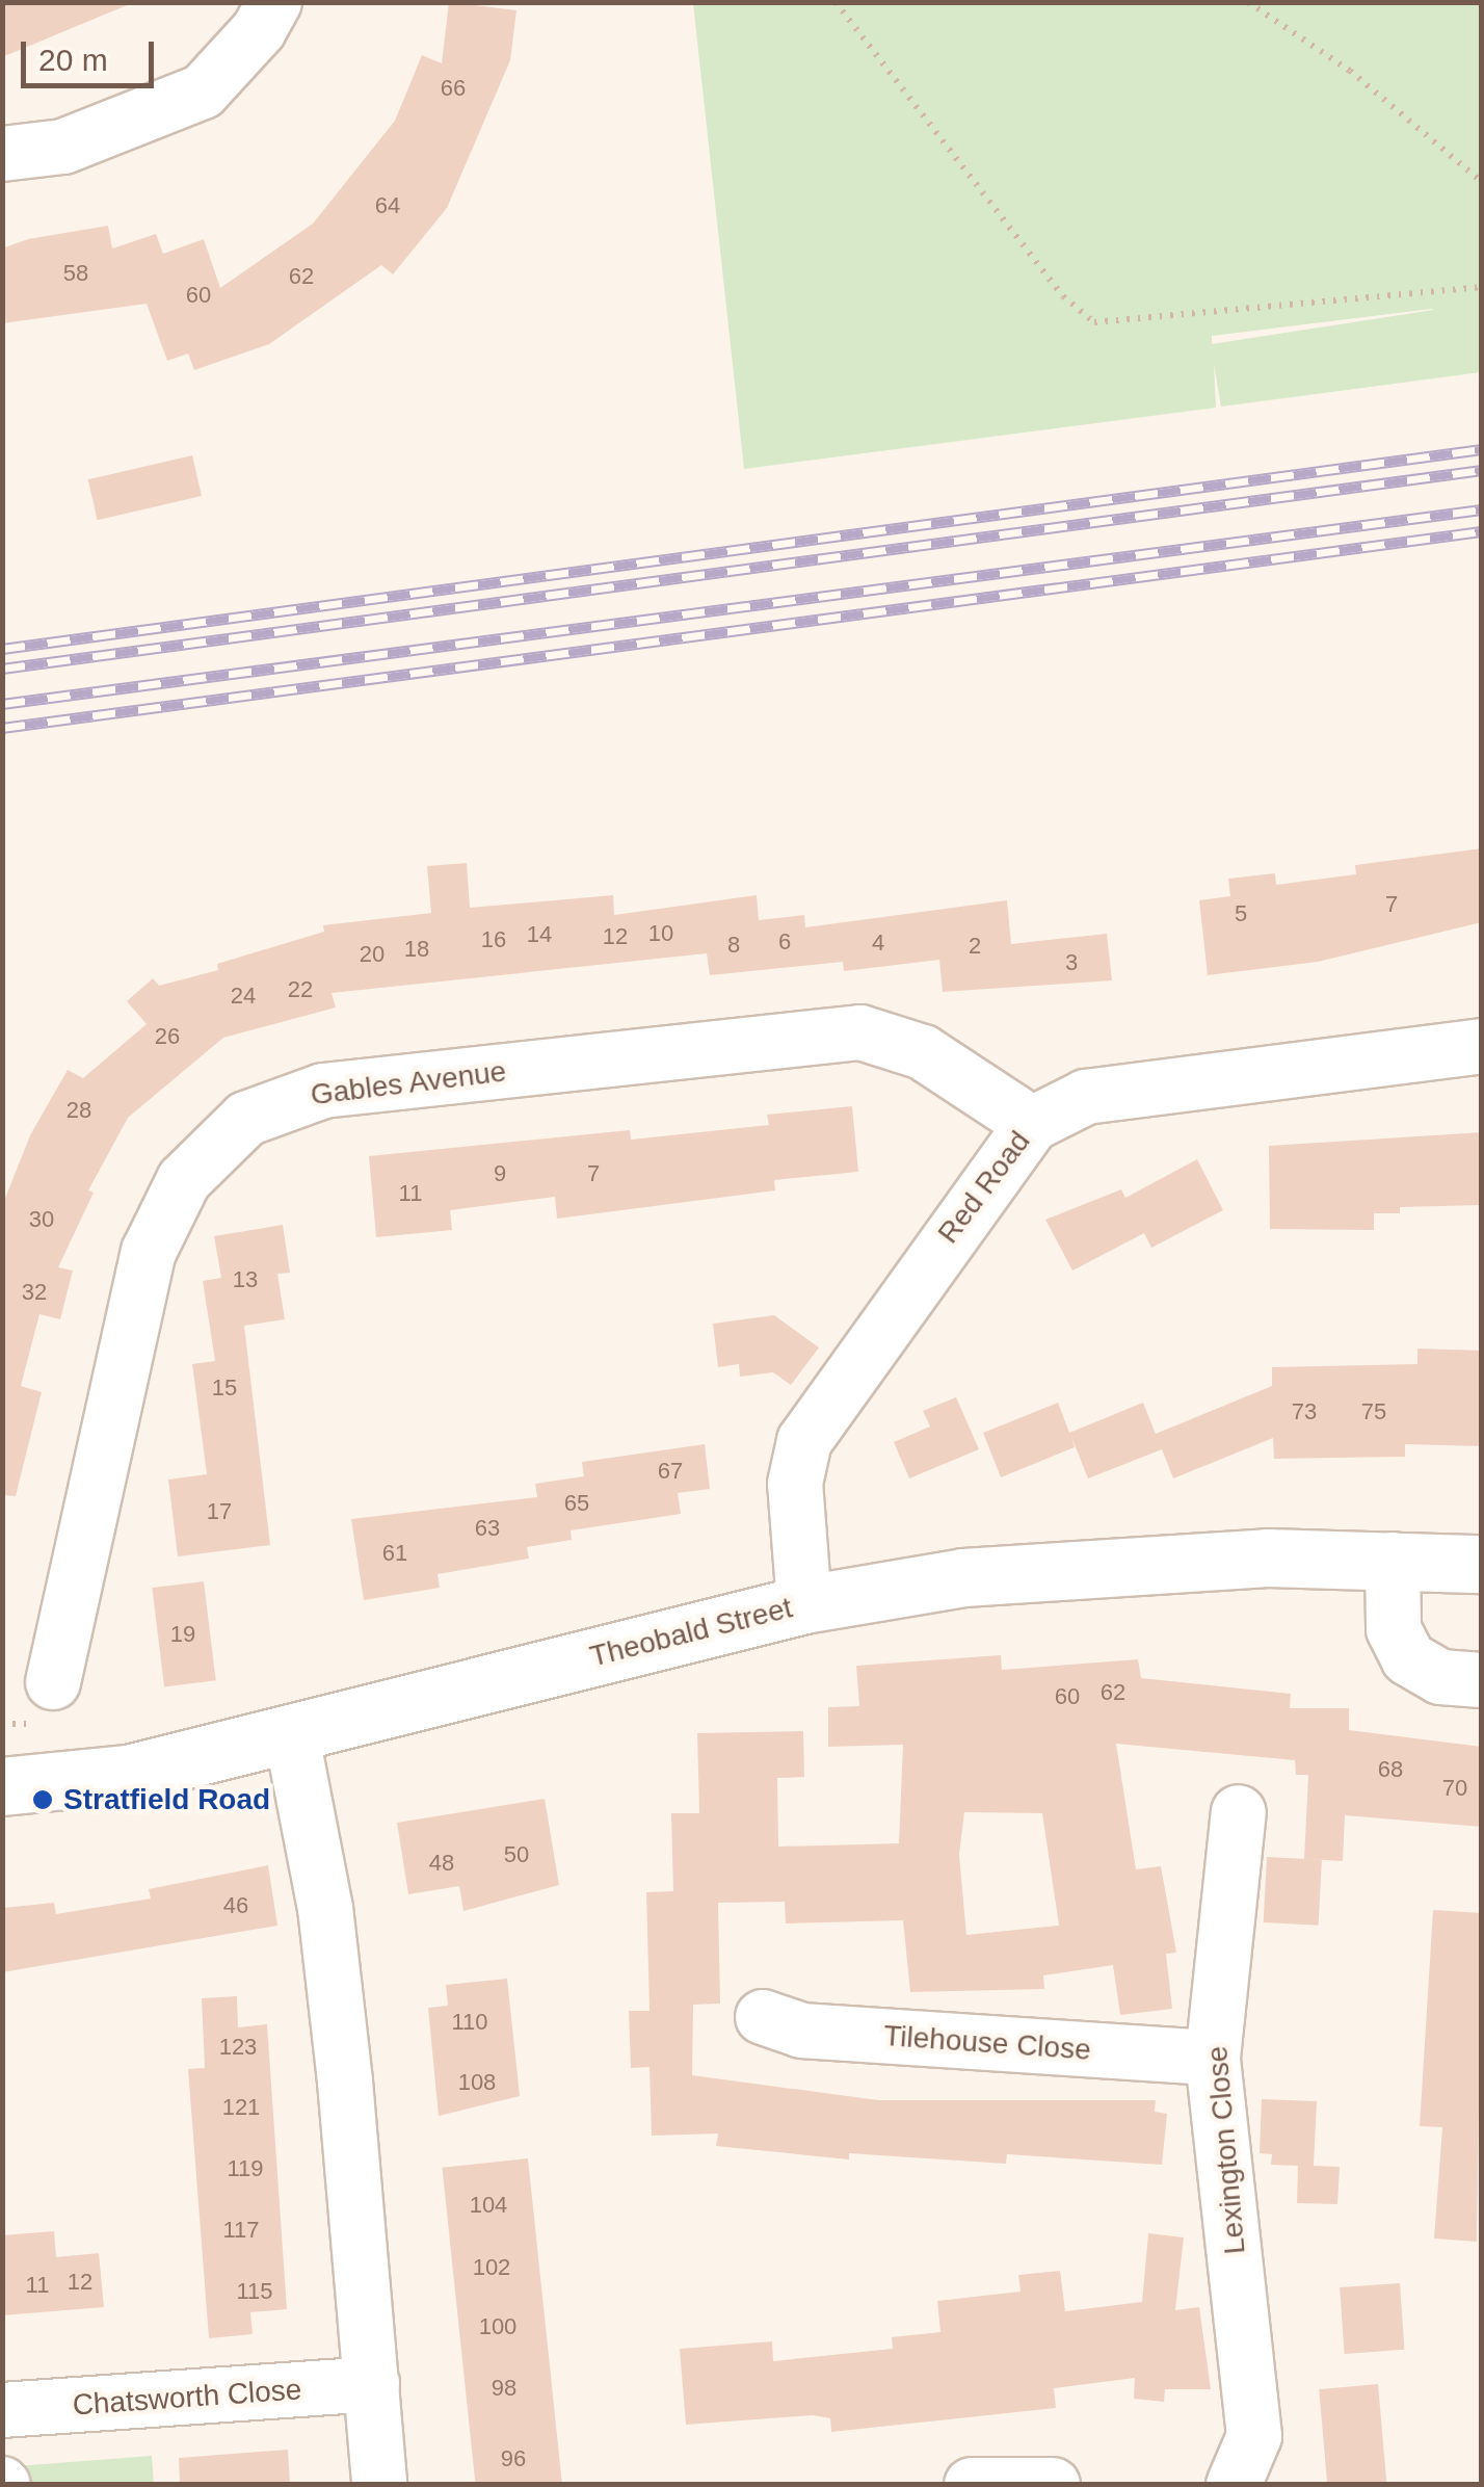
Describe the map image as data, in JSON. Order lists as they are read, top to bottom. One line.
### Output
{"streets":{"street":["Gables Avenue","Red Road","Theobald Street","Tilehouse Close","Lexington Close","Chatsworth Close"]},"crossings":[["Gables Avenue","Red Road"],["Red Road","Theobald Street"],["Tilehouse Close","Lexington Close"]],"places":["Stratfield Road"],"house_numbers":["66","64","58","62","60","7","5","10","14","12","16","6","4","8","2","18","20","3","22","24","26","28","9","7","11","30","13","32","15","73","75","67","65","17","63","61","19","62","60","68","70","50","48","46","110","123","108","121","119","104","117","102","12","11","115","100","98","96"],"scale_bar":"20 m"}
